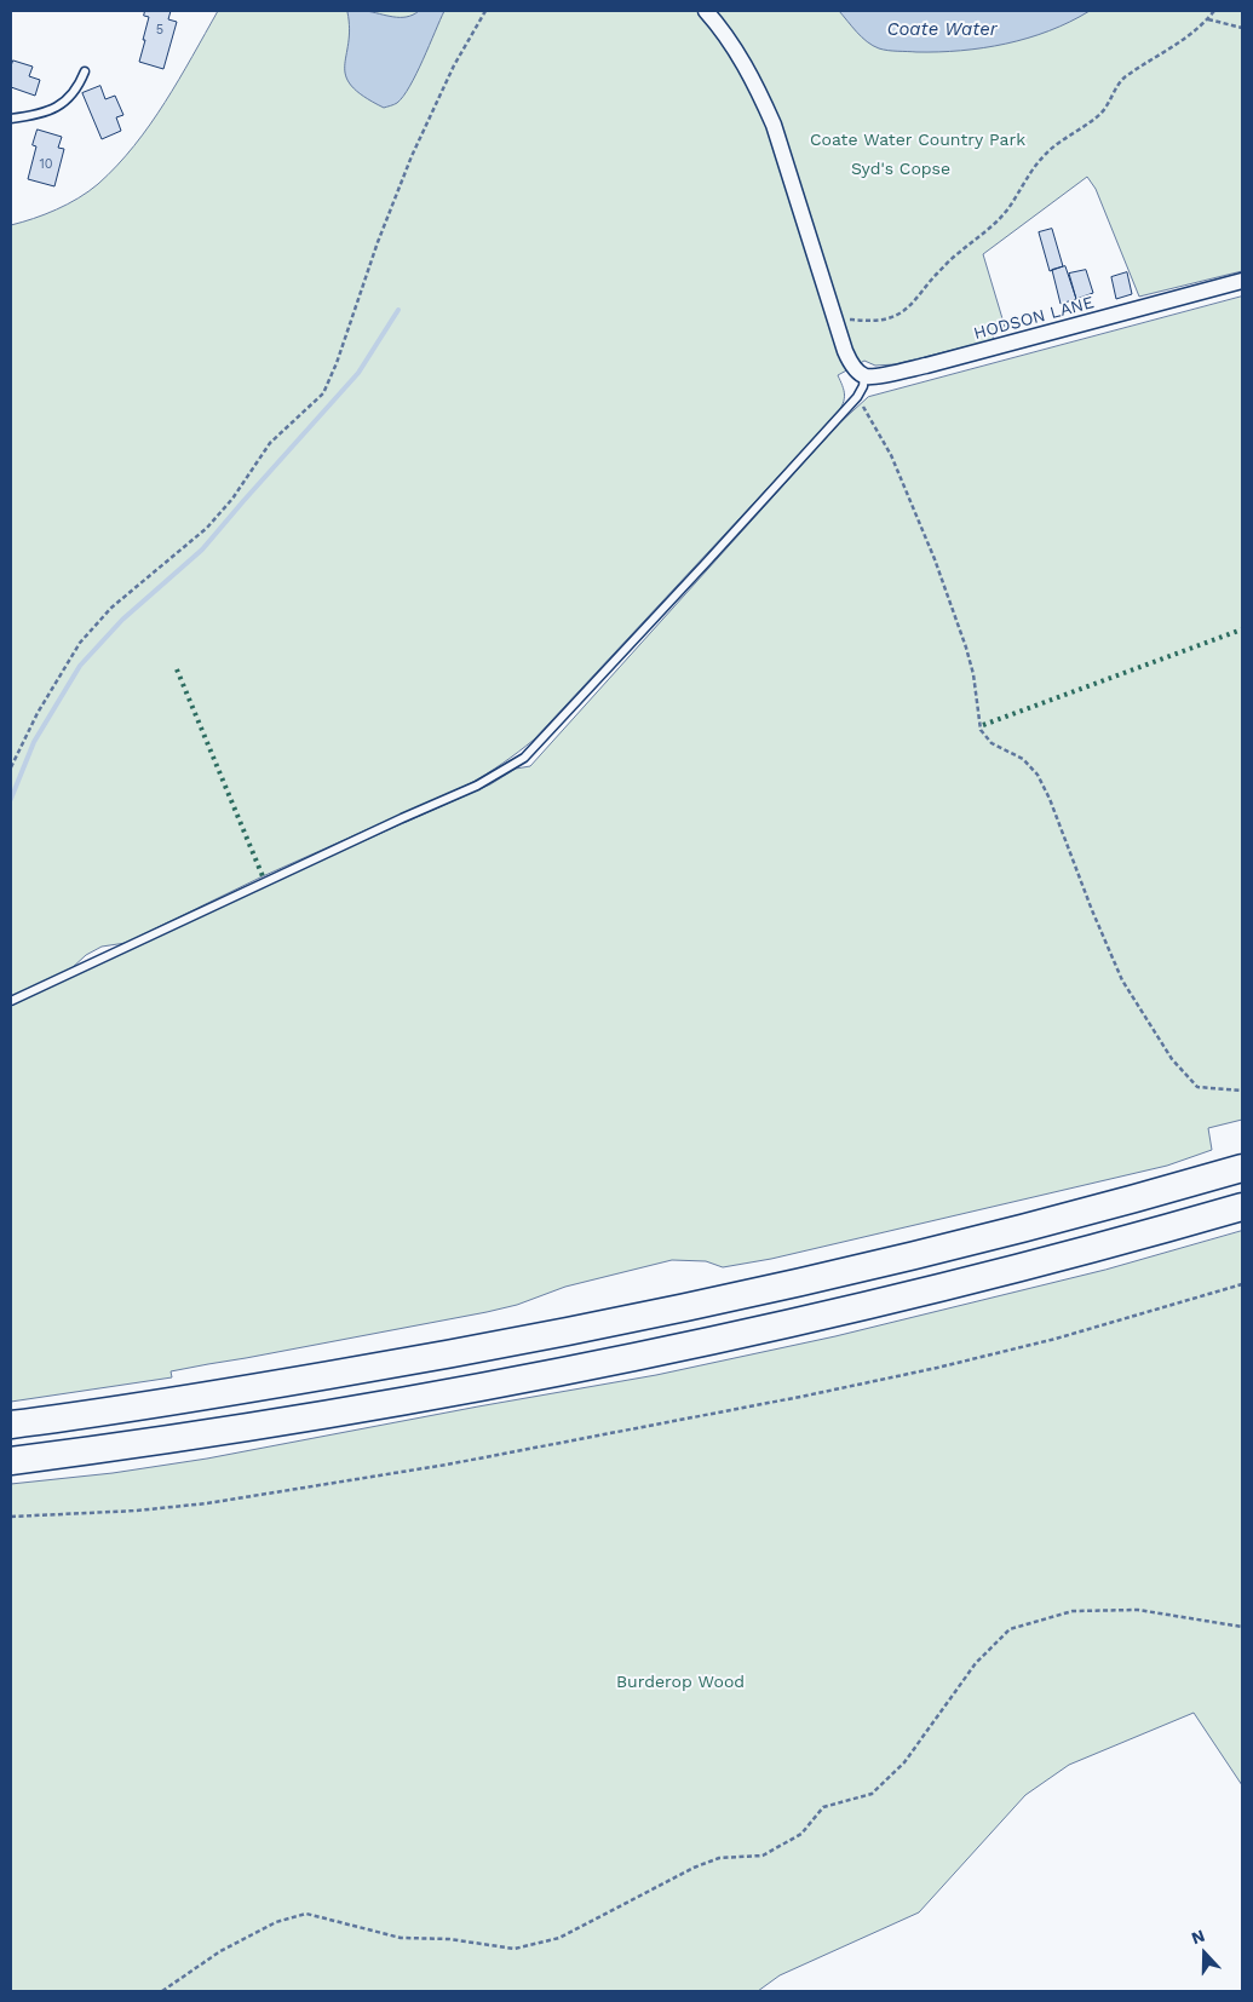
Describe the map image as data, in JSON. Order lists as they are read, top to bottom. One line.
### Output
{"streets":{"street":["HODSON LANE"]},"water":["Coate Water"],"parks":["Coate Water Country Park","Syd's Copse","Burderop Wood"],"house_numbers":["5","10"],"north":"top"}
